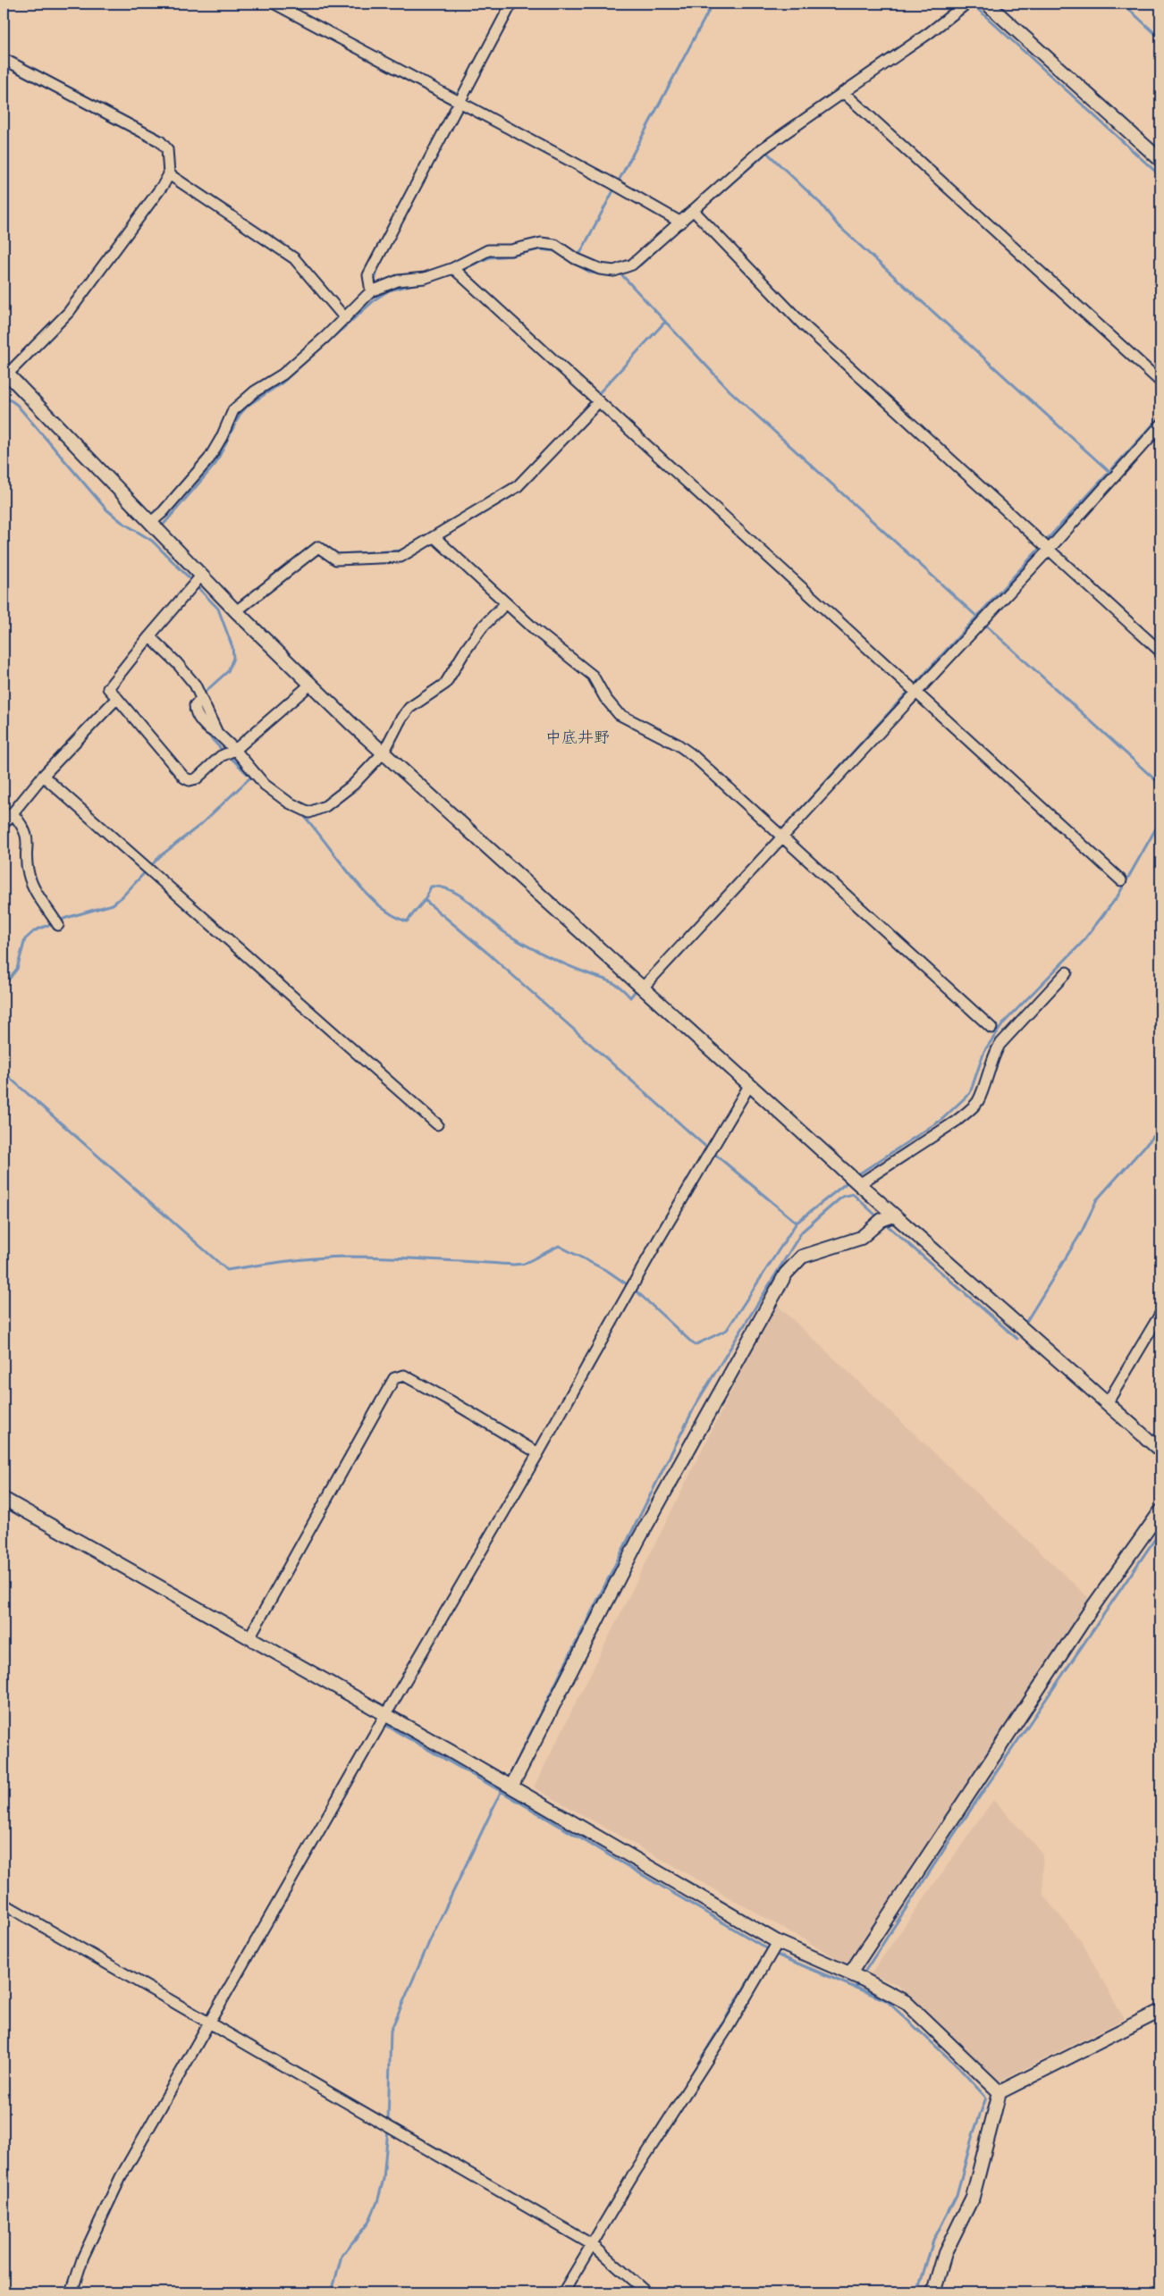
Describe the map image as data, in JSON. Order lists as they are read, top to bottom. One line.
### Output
{"districts":["中底井野"]}
